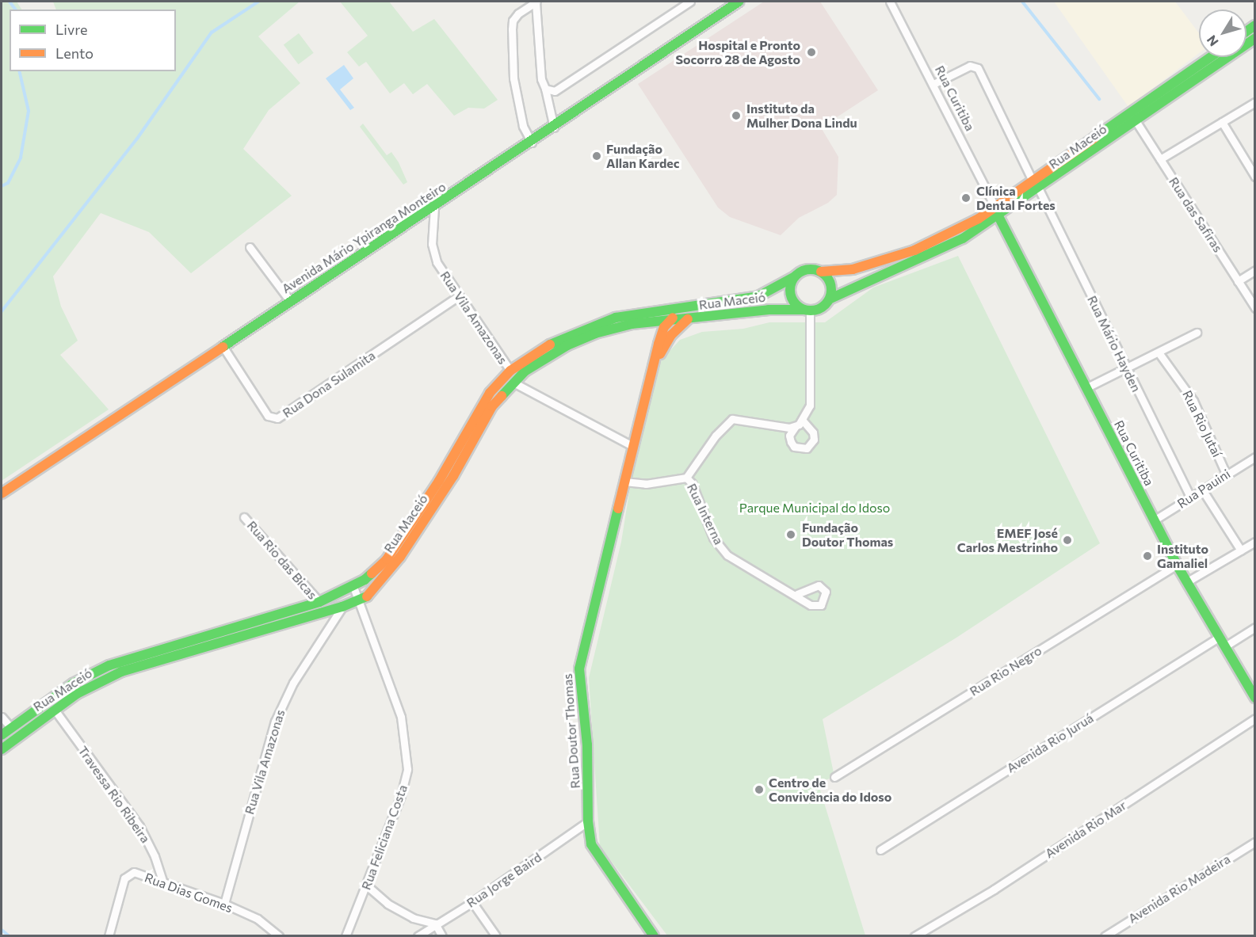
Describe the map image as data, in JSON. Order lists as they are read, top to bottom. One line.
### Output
{"streets":{"main road":["Rua Curitiba","Rua Maceió","Avenida Mário Ypiranga Monteiro","Rua Doutor Thomas"],"street":["Rua das Safiras","Rua Vila Amazonas","Rua Mário Hayden","Rua Dona Sulamita","Rua Rio Jutaí","Rua Pauini","Rua Interna","Rua Rio das Bicas","Rua Rio Negro","Avenida Rio Juruá","Travessa Rio Ribeira","Avenida Rio Mar","Rua Feliciana Costa","Rua Jorge Baird","Avenida Rio Madeira","Rua Dias Gomes"]},"crossings":[["Rua Curitiba","Rua Maceió"],["Rua Curitiba","Rua Mário Hayden"],["Rua Curitiba","Rua Pauini"],["Rua Curitiba","Rua Rio Negro"],["Rua Curitiba","Avenida Rio Juruá"],["Rua Maceió","Rua das Safiras"],["Rua Maceió","Rua Vila Amazonas"],["Rua Maceió","Rua Mário Hayden"],["Rua Maceió","Rua Rio das Bicas"],["Rua Maceió","Rua Doutor Thomas"],["Rua Maceió","Travessa Rio Ribeira"],["Rua Maceió","Rua Feliciana Costa"],["Avenida Mário Ypiranga Monteiro","Rua Vila Amazonas"],["Avenida Mário Ypiranga Monteiro","Rua Dona Sulamita"],["Rua Vila Amazonas","Rua Dona Sulamita"],["Rua Vila Amazonas","Rua Dias Gomes"],["Rua Mário Hayden","Rua Pauini"],["Rua Rio Jutaí","Rua Pauini"],["Rua Doutor Thomas","Rua Jorge Baird"],["Travessa Rio Ribeira","Rua Dias Gomes"]],"parks":["Parque Municipal do Idoso"],"places":["Hospital e Pronto Socorro 28 de Agosto","Instituto da Mulher Dona Lindu","Fundação Allan Kardec","Clínica Dental Fortes","Fundação Doutor Thomas","EMEF José Carlos Mestrinho","Instituto Gamaliel","Centro de Convivência do Idoso"],"legend":["Livre","Lento"],"north":"bottom left"}
